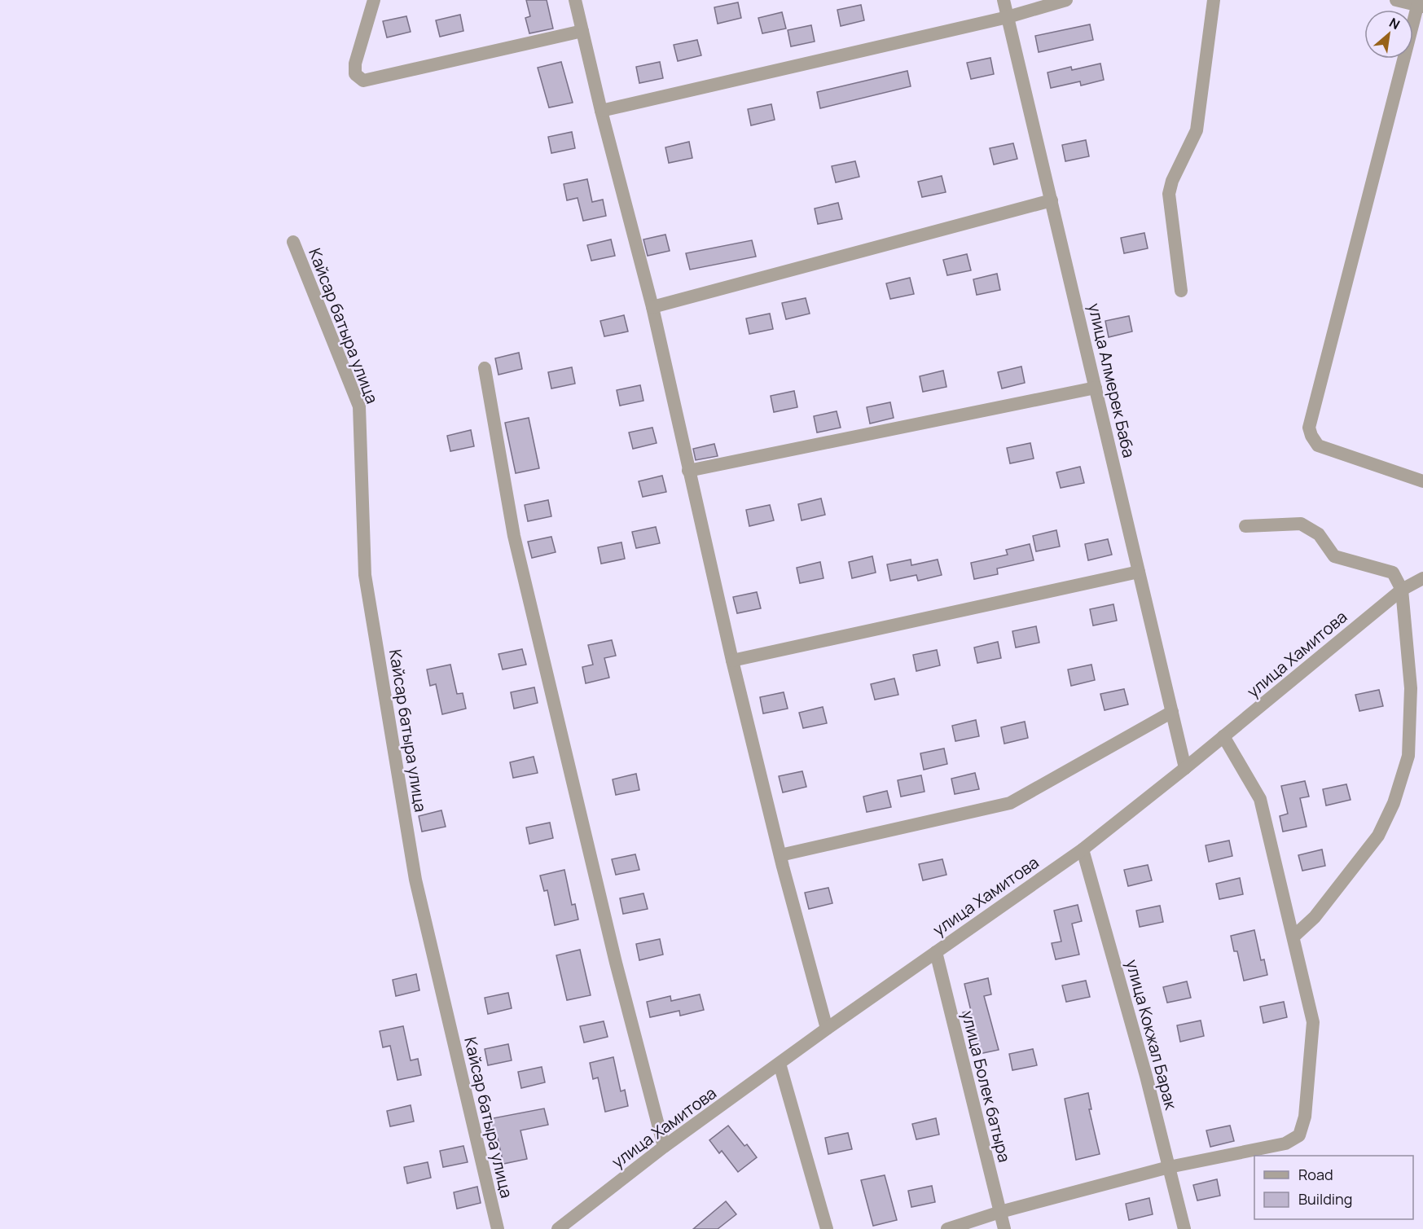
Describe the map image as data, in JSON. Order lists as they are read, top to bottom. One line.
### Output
{"streets":{"street":["Кайсар батыра улица","улица Алмерек Баба","улица Хамитова","улица Кокжал Барак","улица Болек батыра"]},"crossings":[["улица Алмерек Баба","улица Хамитова"],["улица Хамитова","улица Кокжал Барак"],["улица Хамитова","улица Болек батыра"]],"legend":["Road","Building"],"north":"top right"}
